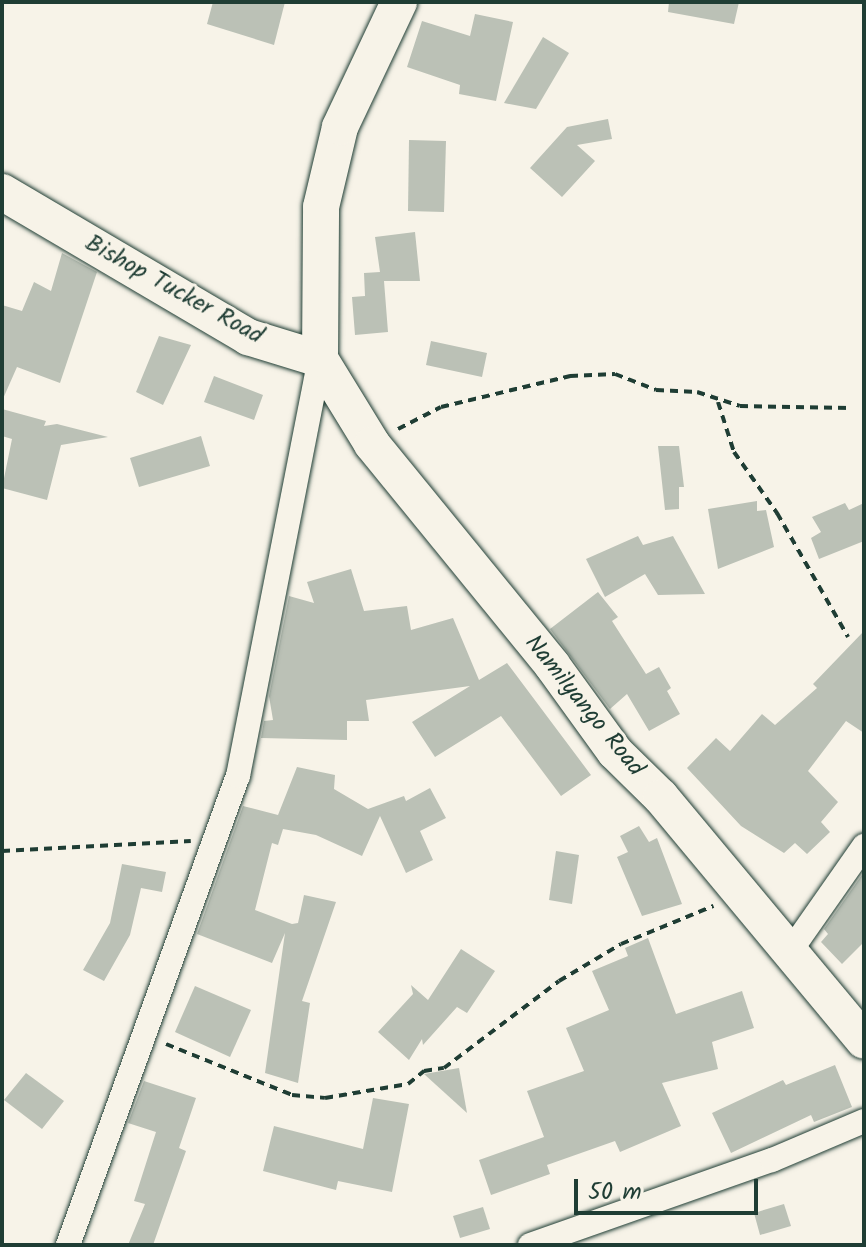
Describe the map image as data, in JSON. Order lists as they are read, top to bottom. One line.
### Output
{"streets":{"main road":["Bishop Tucker Road","Namilyango Road"]},"crossings":[["Bishop Tucker Road","Namilyango Road"]],"scale_bar":"50 m"}
